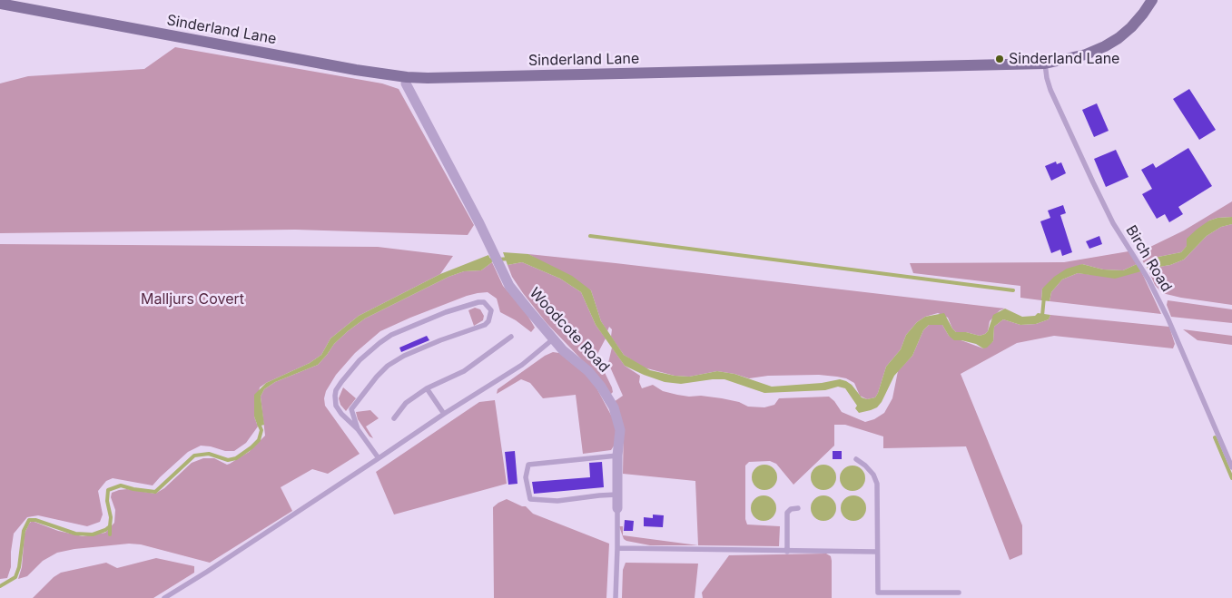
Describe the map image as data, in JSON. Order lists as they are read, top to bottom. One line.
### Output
{"streets":{"street":["Sinderland Lane","Woodcote Road"],"lane":["Birch Road"]},"crossings":[["Sinderland Lane","Birch Road"],["Sinderland Lane","Woodcote Road"]],"parks":["Malljurs Covert"],"places":["Sinderland Lane"]}
